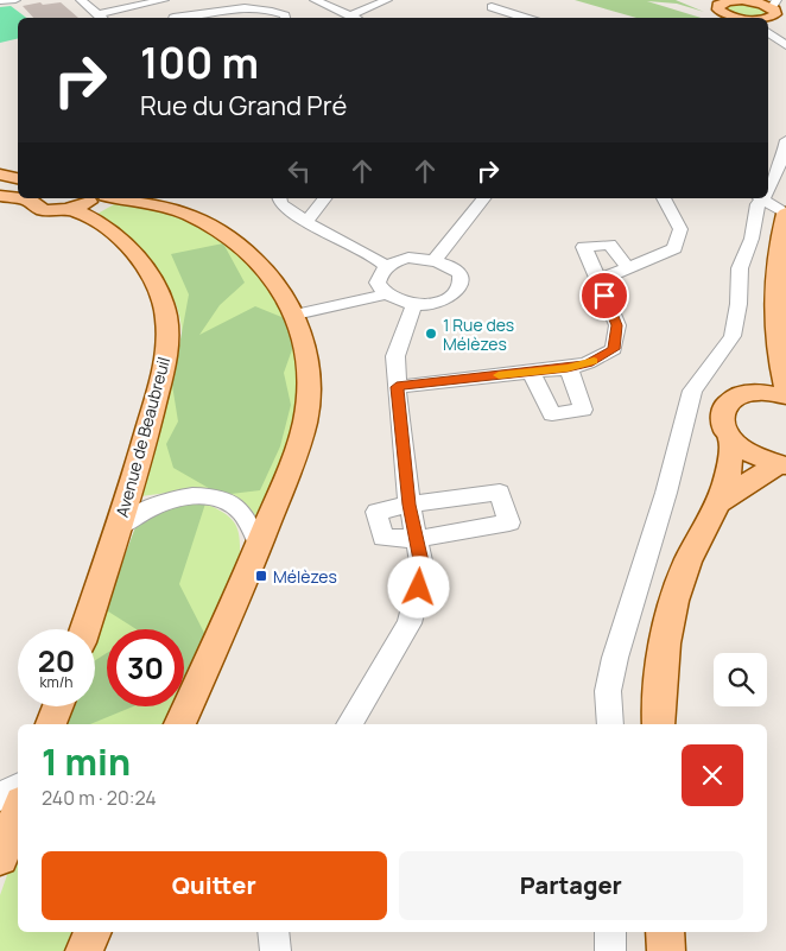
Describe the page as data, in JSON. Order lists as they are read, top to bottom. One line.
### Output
{"streets":{"main road":["Avenue de Beaubreuil"]},"places":{"other":["1 Rue des Mélèzes"],"transit":["Mélèzes"]},"page":{"turn":["100 m","Rue du Grand Pré"],"speed":"20 km/h","limit":"30","heading":["1 min","240 m · 20:24"],"buttons":["Quitter","Partager"]}}
